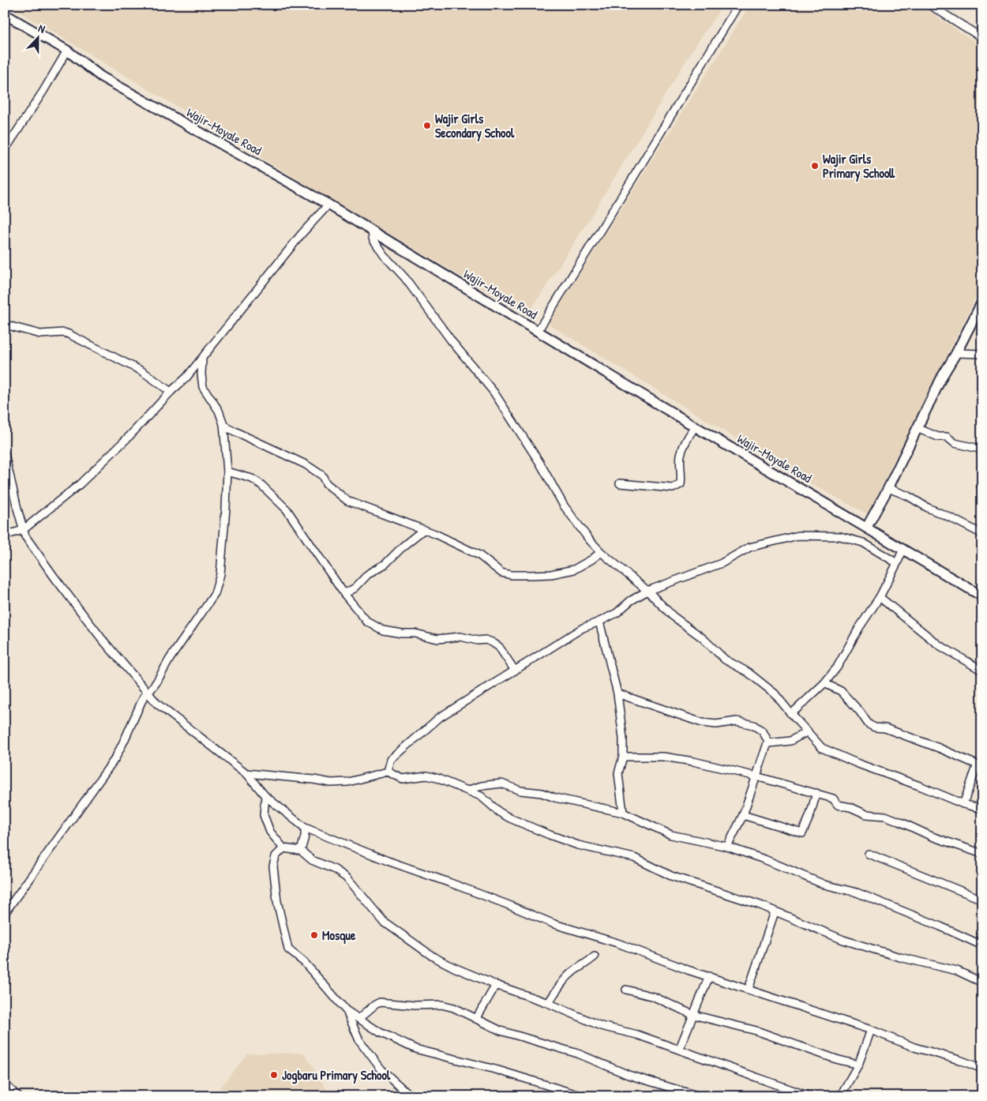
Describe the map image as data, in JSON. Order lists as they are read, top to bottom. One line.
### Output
{"streets":{"main road":["Wajir-Moyale Road"]},"places":["Wajir Girls Secondary School","Wajir Girls Primary Schooll","Mosque","Jogbaru Primary School"],"north":"top"}
